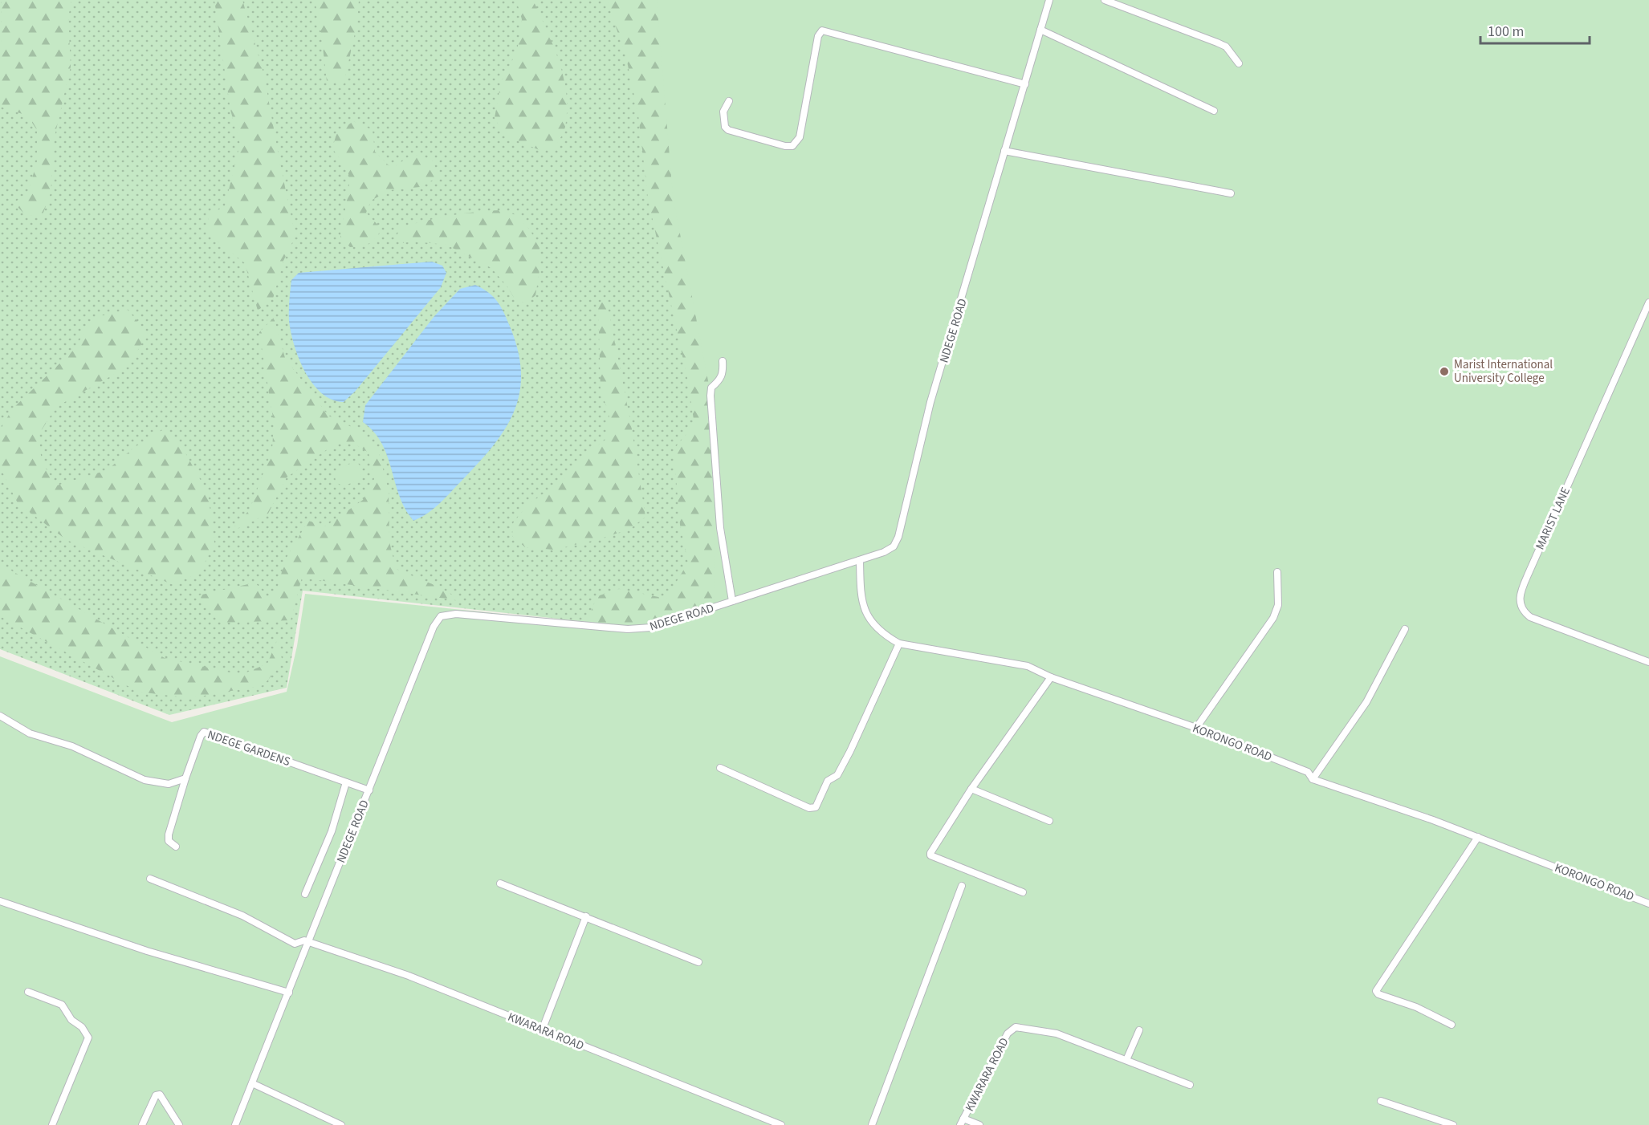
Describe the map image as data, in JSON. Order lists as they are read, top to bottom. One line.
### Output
{"streets":{"street":["NDEGE ROAD","MARIST LANE","KORONGO ROAD","NDEGE GARDENS","KWARARA ROAD"]},"crossings":[["NDEGE ROAD","KORONGO ROAD"],["NDEGE ROAD","NDEGE GARDENS"],["NDEGE ROAD","KWARARA ROAD"]],"places":["Marist International University College"],"scale_bar":"100 m"}
